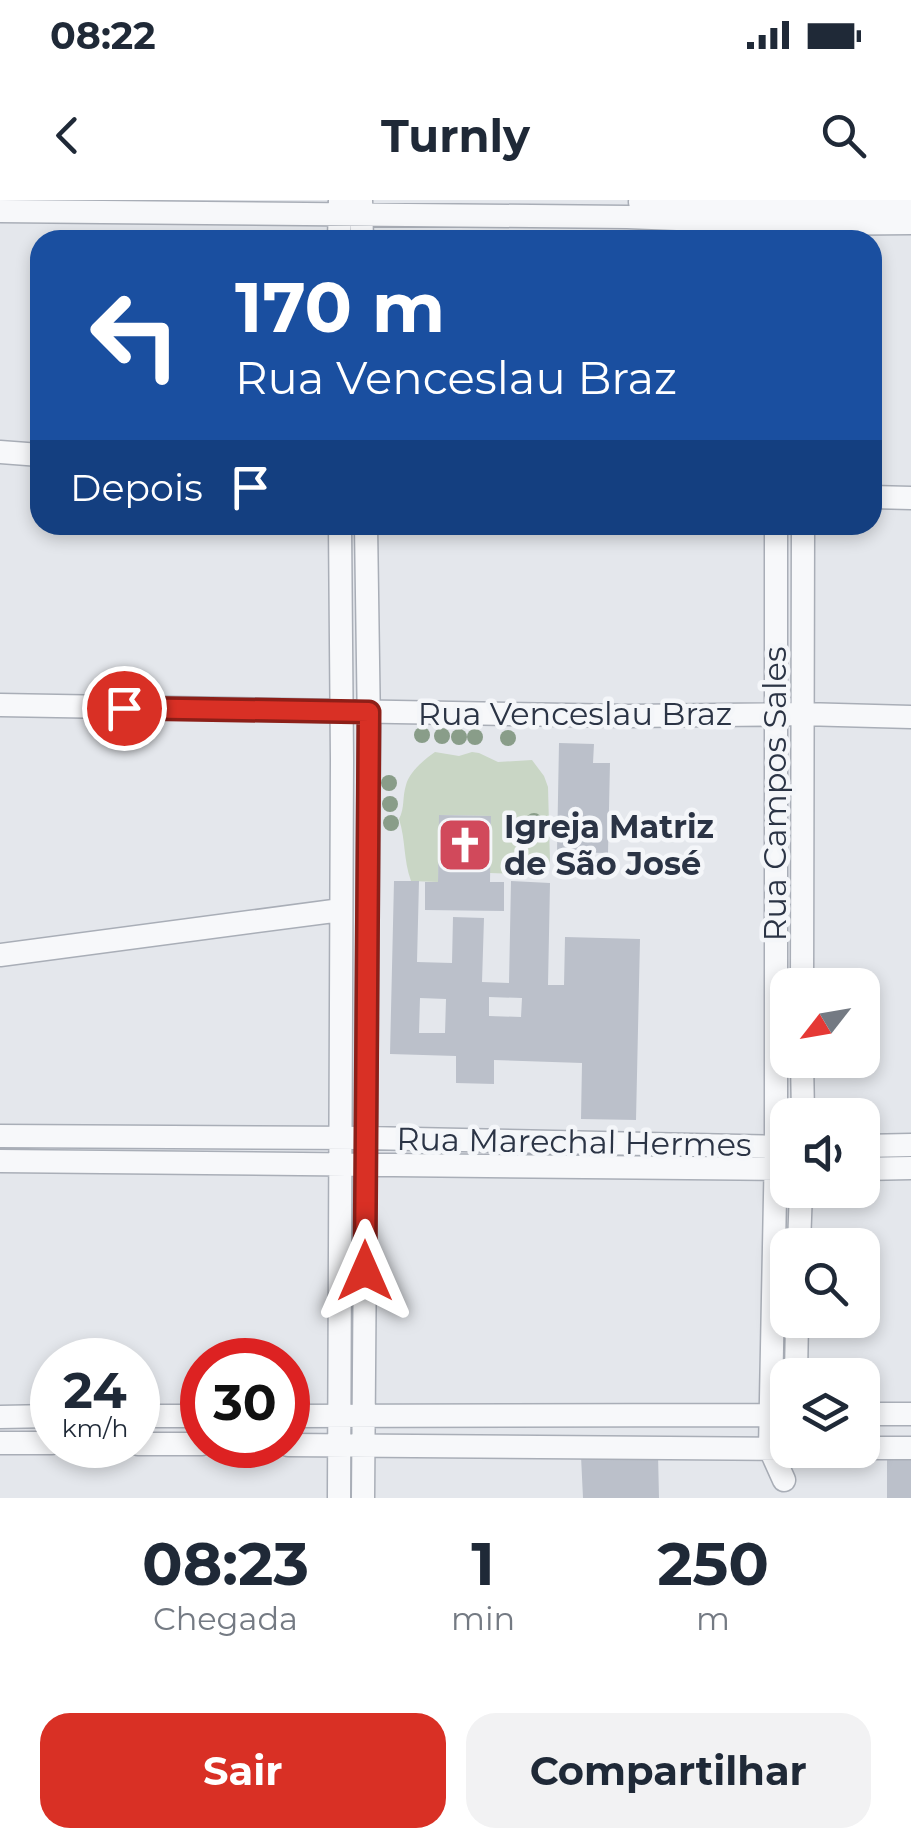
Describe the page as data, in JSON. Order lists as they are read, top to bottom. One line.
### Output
{"streets":{"street":["Rua Venceslau Braz","Rua Campos Sales","Rua Marechal Hermes"]},"crossings":[["Rua Venceslau Braz","Rua Campos Sales"]],"places":{"church":["Igreja Matriz de São José"]},"north":"bottom left","page":{"status":"08:22","header":"Turnly","turn":["170 m","Rua Venceslau Braz"],"then":"Depois","speed":"24 km/h","limit":"30","eta":["08:23","Chegada","1","min","250","m"],"buttons":["Sair","Compartilhar"]}}
